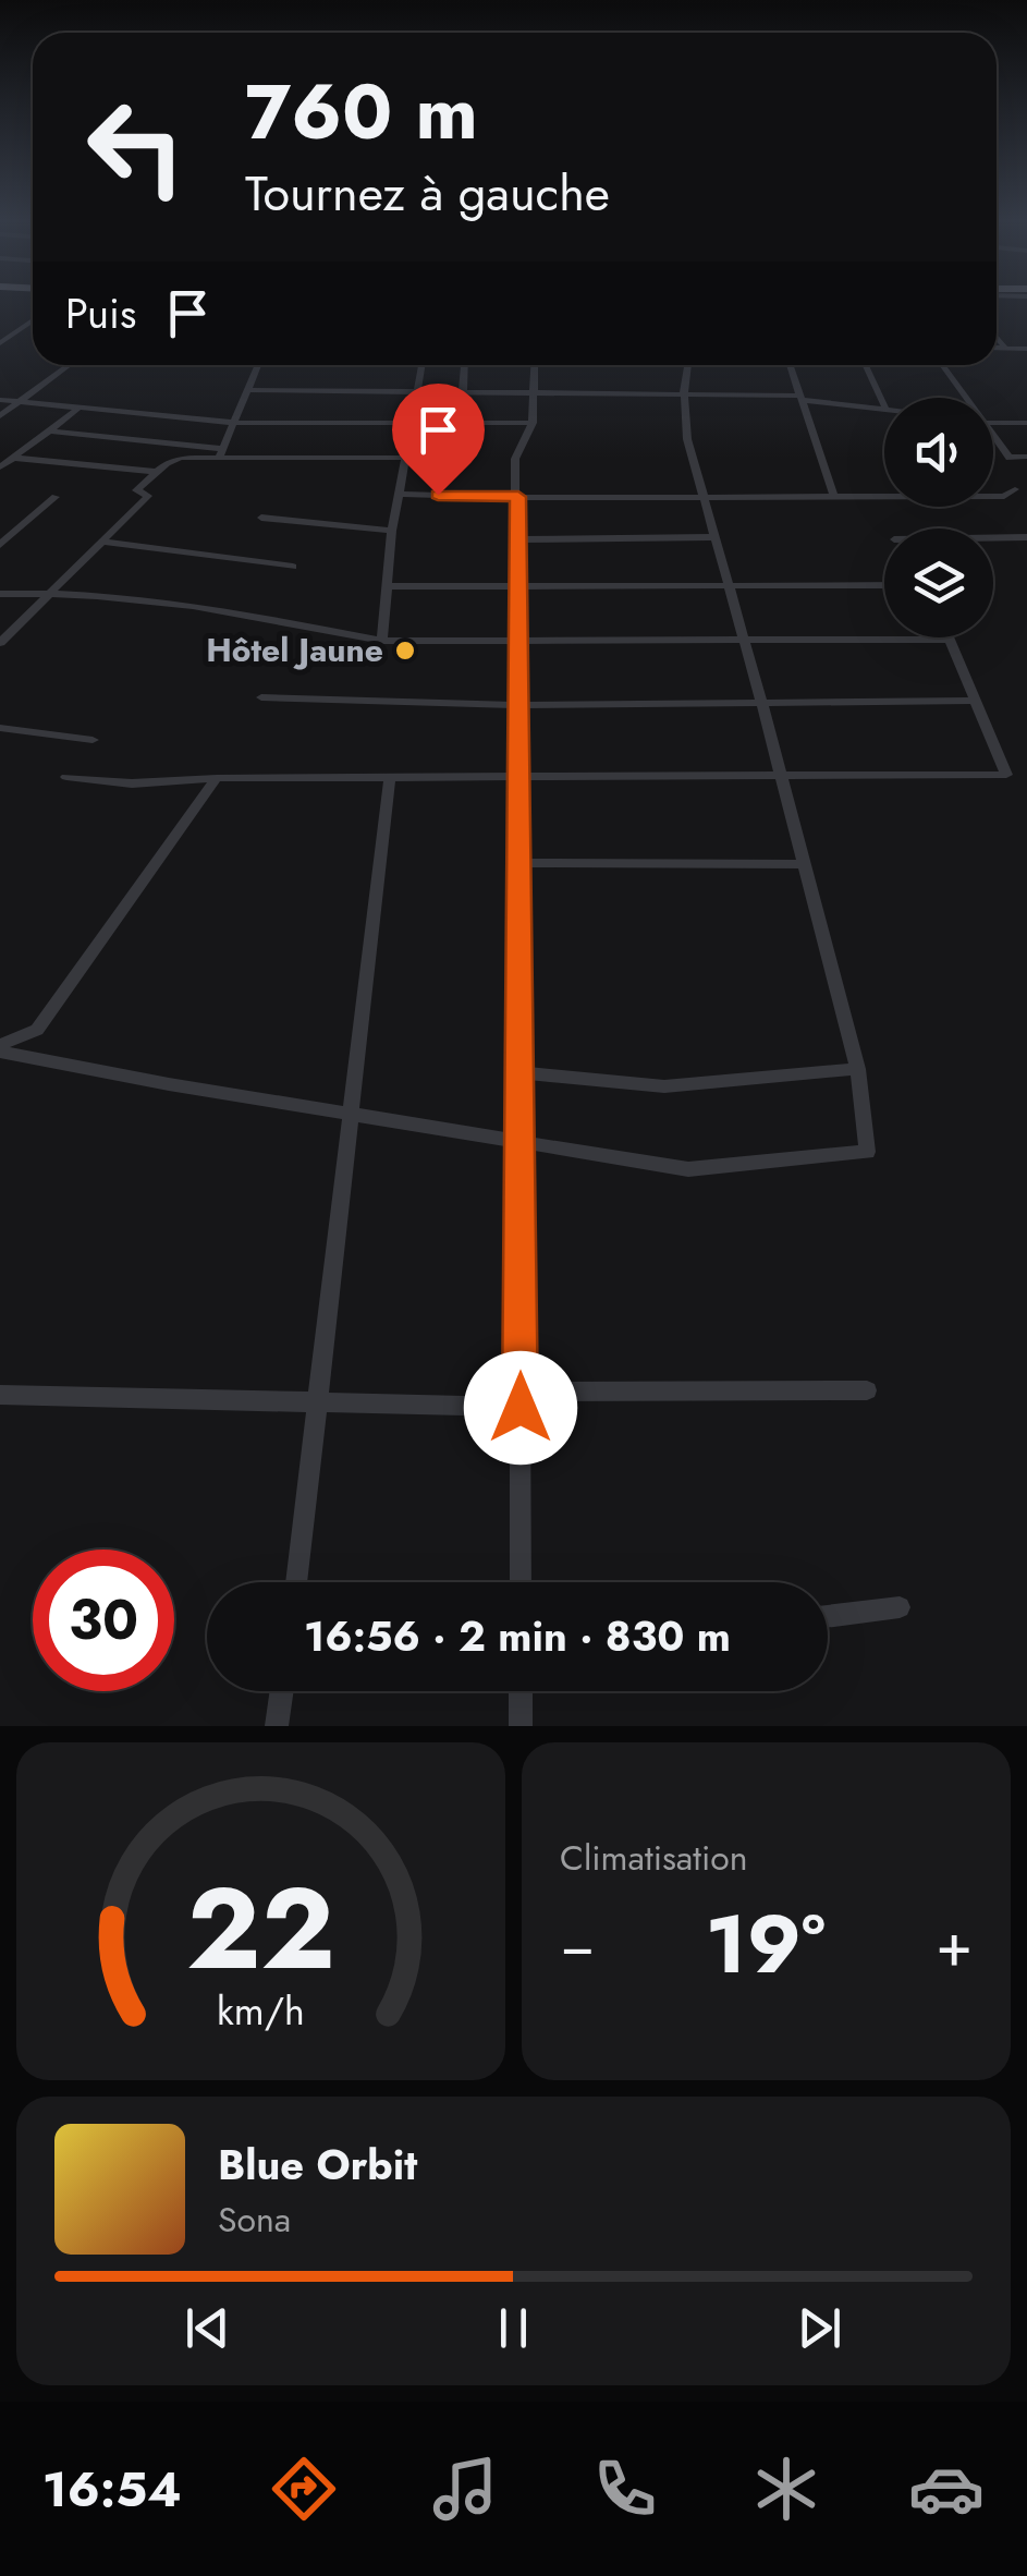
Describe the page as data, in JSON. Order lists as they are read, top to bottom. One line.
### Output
{"places":["Hôtel Jaune"],"page":{"turn":["760 m","Tournez à gauche"],"then":"Puis","limit":"30","trip":"16:56 · 2 min · 830 m","tile":"Climatisation","heat":["−","19°","+"],"song":["Blue Orbit","Sona"],"tabs":"16:54","gauge":["22","km/h"]}}
